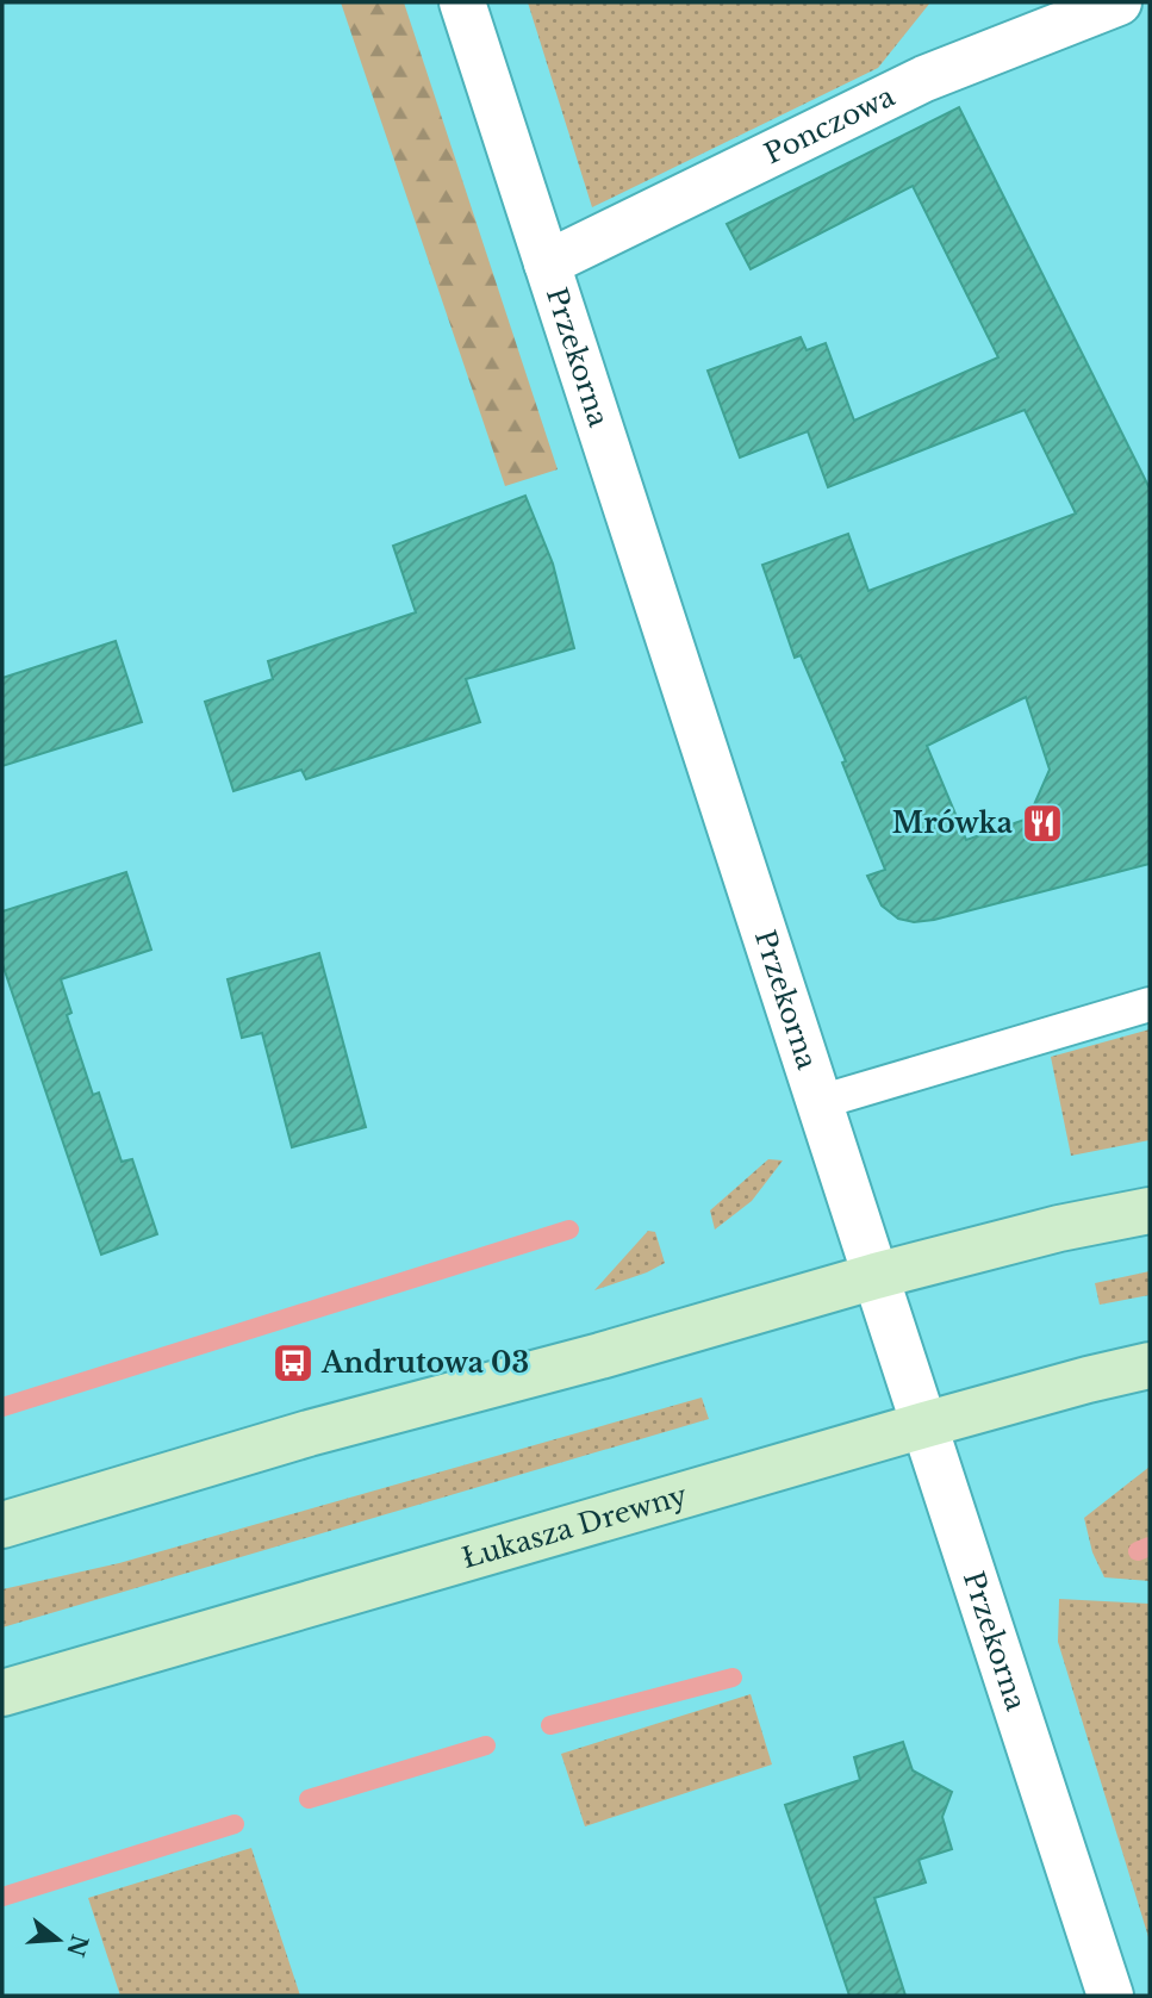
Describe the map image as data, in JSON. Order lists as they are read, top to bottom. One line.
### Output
{"streets":{"main road":["Łukasza Drewny"],"street":["Ponczowa","Przekorna"]},"crossings":[["Ponczowa","Przekorna"],["Przekorna","Łukasza Drewny"]],"places":{"restaurant":["Mrówka"],"bus stop":["Andrutowa 03"]},"north":"right"}
